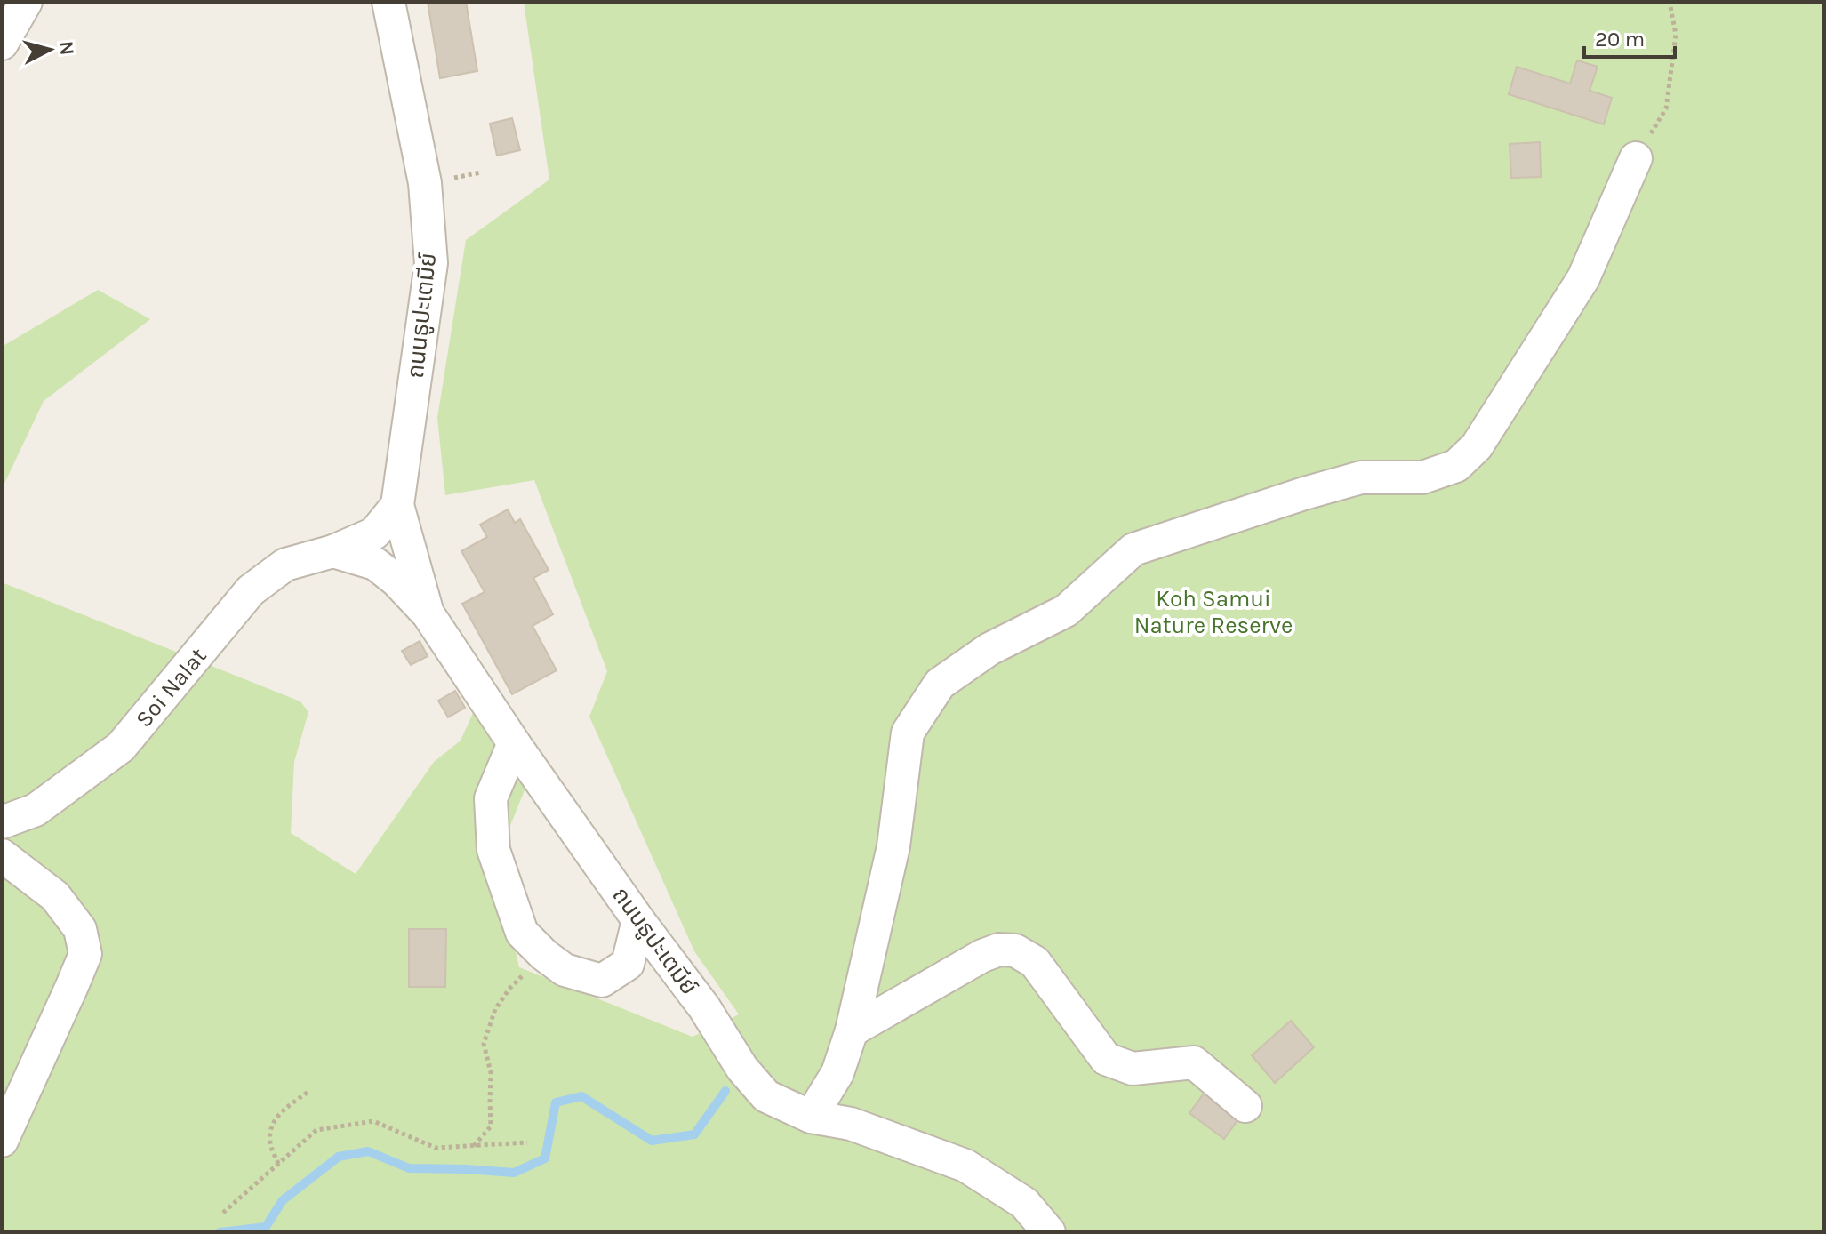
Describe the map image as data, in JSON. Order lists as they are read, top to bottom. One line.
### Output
{"streets":{"street":["ถนนธูปะเตมีย์","Soi Nalat"]},"parks":["Koh Samui Nature Reserve"],"scale_bar":"20 m","north":"right"}
